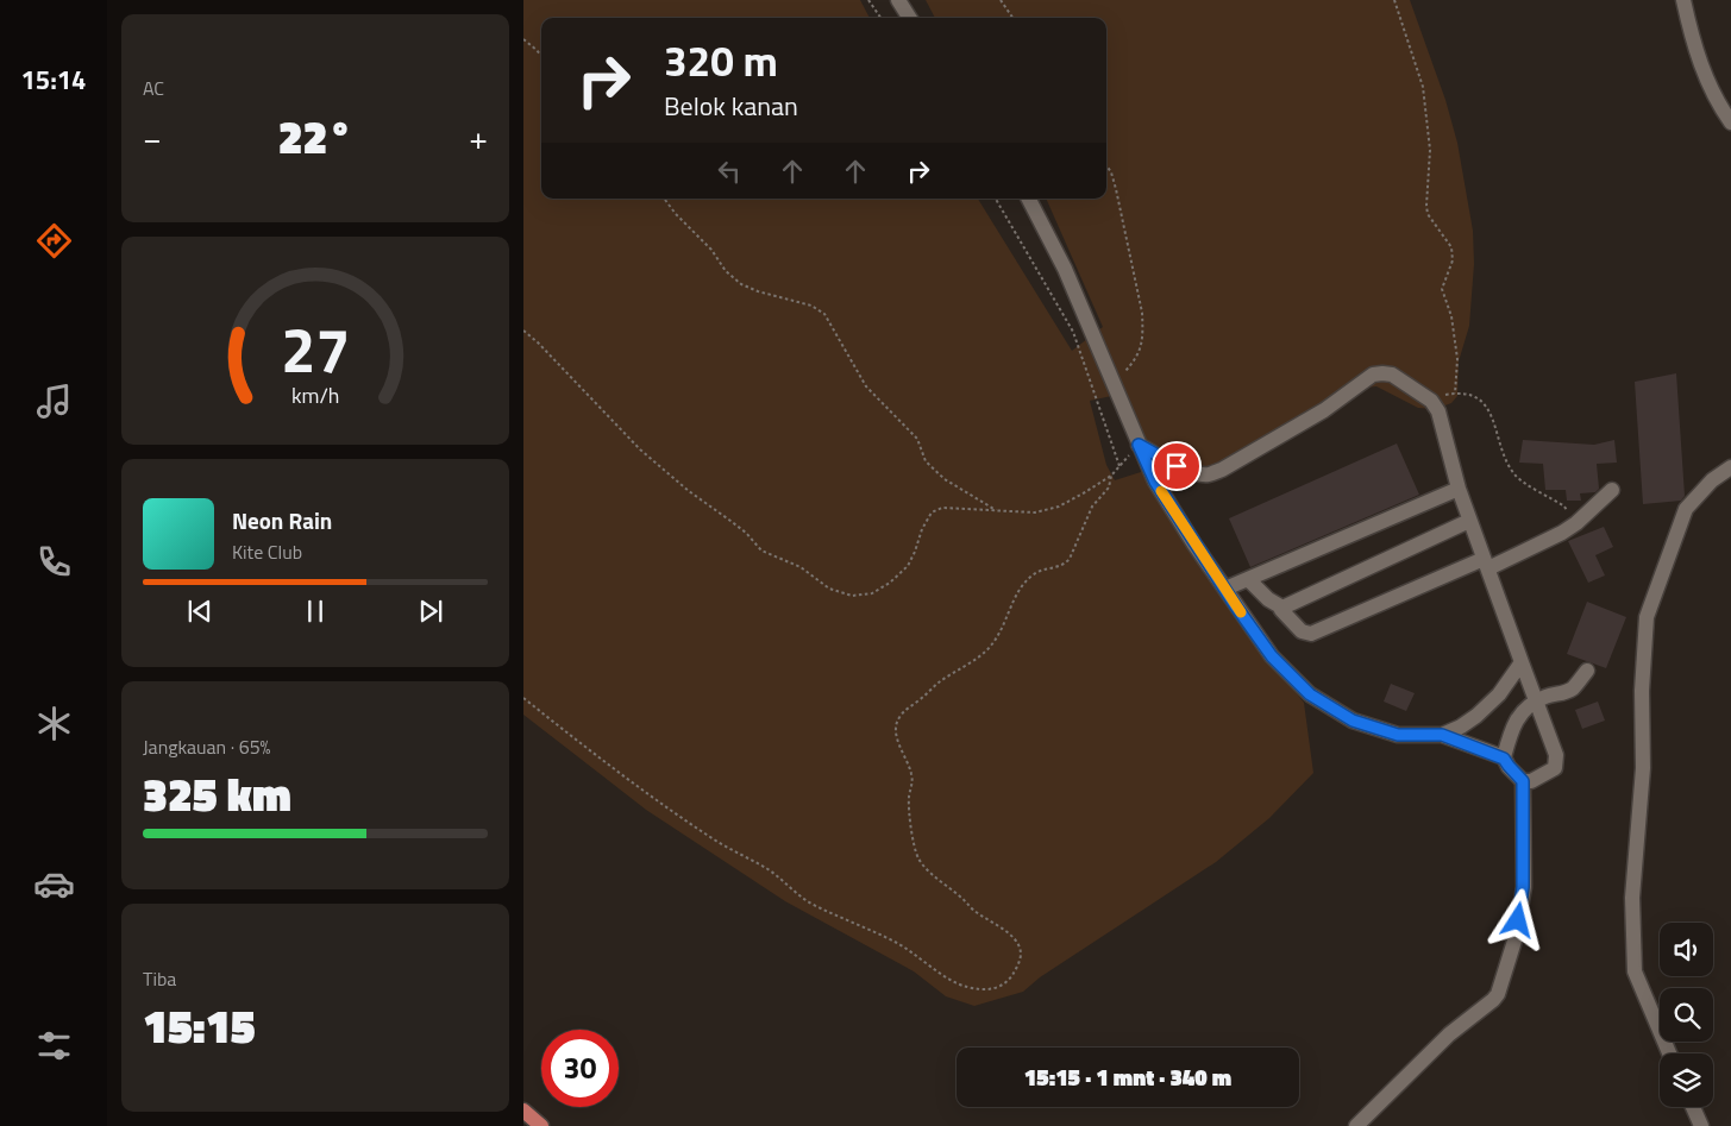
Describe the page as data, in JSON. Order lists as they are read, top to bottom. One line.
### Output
{"page":{"tabs":"15:14","tile":["AC",["Jangkauan · 65%","325 km"],["Tiba","15:15"]],"turn":["320 m","Belok kanan"],"heat":["−","22°","+"],"song":["Neon Rain","Kite Club"],"limit":"30","trip":"15:15 · 1 mnt · 340 m","gauge":["27","km/h"]}}
